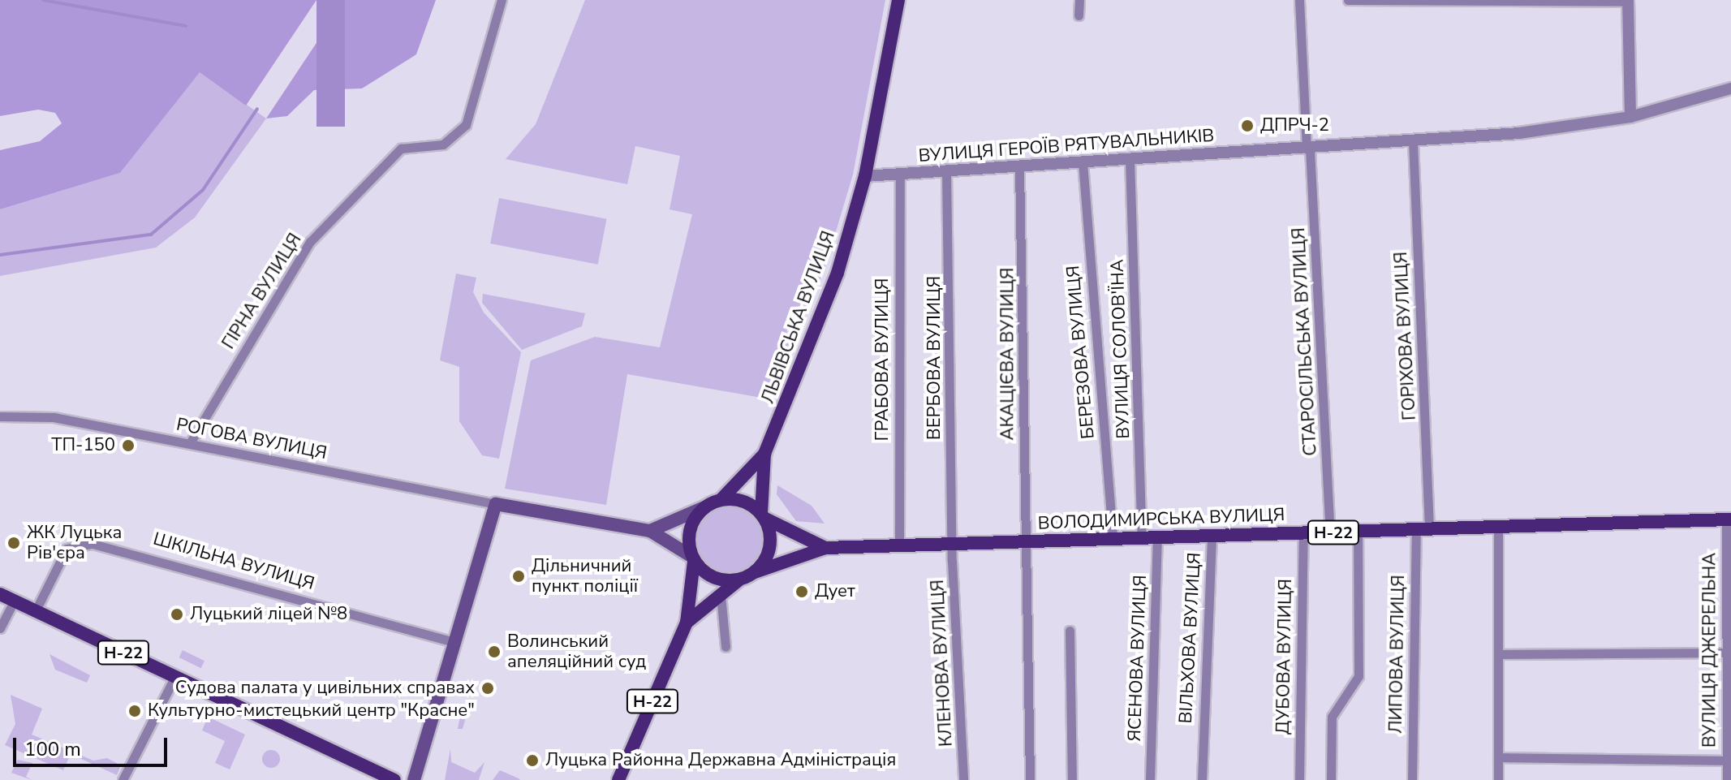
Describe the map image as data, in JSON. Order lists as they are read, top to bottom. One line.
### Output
{"streets":{"main road":["ЛЬВІВСЬКА ВУЛИЦЯ","ВОЛОДИМИРСЬКА ВУЛИЦЯ","Н-22"],"street":["ВУЛИЦЯ ГЕРОЇВ РЯТУВАЛЬНИКІВ","ГІРНА ВУЛИЦЯ","ГОРІХОВА ВУЛИЦЯ","СТАРОСІЛЬСЬКА ВУЛИЦЯ","ВУЛИЦЯ СОЛОВ'ЇНА","БЕРЕЗОВА ВУЛИЦЯ","АКАЦІЄВА ВУЛИЦЯ","ВЕРБОВА ВУЛИЦЯ","ГРАБОВА ВУЛИЦЯ","РОГОВА ВУЛИЦЯ","ШКІЛЬНА ВУЛИЦЯ","ВІЛЬХОВА ВУЛИЦЯ","ВУЛИЦЯ ДЖЕРЕЛЬНА","ЛИПОВА ВУЛИЦЯ","ДУБОВА ВУЛИЦЯ","ЯСЕНОВА ВУЛИЦЯ","КЛЕНОВА ВУЛИЦЯ"]},"crossings":[["ВУЛИЦЯ ГЕРОЇВ РЯТУВАЛЬНИКІВ","ЛЬВІВСЬКА ВУЛИЦЯ"],["ВУЛИЦЯ ГЕРОЇВ РЯТУВАЛЬНИКІВ","ГОРІХОВА ВУЛИЦЯ"],["ВУЛИЦЯ ГЕРОЇВ РЯТУВАЛЬНИКІВ","СТАРОСІЛЬСЬКА ВУЛИЦЯ"],["ВУЛИЦЯ ГЕРОЇВ РЯТУВАЛЬНИКІВ","ВУЛИЦЯ СОЛОВ'ЇНА"],["ВУЛИЦЯ ГЕРОЇВ РЯТУВАЛЬНИКІВ","БЕРЕЗОВА ВУЛИЦЯ"],["ВУЛИЦЯ ГЕРОЇВ РЯТУВАЛЬНИКІВ","АКАЦІЄВА ВУЛИЦЯ"],["ВУЛИЦЯ ГЕРОЇВ РЯТУВАЛЬНИКІВ","ВЕРБОВА ВУЛИЦЯ"],["ВУЛИЦЯ ГЕРОЇВ РЯТУВАЛЬНИКІВ","ГРАБОВА ВУЛИЦЯ"],["ГІРНА ВУЛИЦЯ","РОГОВА ВУЛИЦЯ"],["ЛЬВІВСЬКА ВУЛИЦЯ","ВОЛОДИМИРСЬКА ВУЛИЦЯ"],["ЛЬВІВСЬКА ВУЛИЦЯ","Н-22"],["ГОРІХОВА ВУЛИЦЯ","ВОЛОДИМИРСЬКА ВУЛИЦЯ"],["ГОРІХОВА ВУЛИЦЯ","ЛИПОВА ВУЛИЦЯ"],["СТАРОСІЛЬСЬКА ВУЛИЦЯ","ВОЛОДИМИРСЬКА ВУЛИЦЯ"],["ВУЛИЦЯ СОЛОВ'ЇНА","ВОЛОДИМИРСЬКА ВУЛИЦЯ"],["БЕРЕЗОВА ВУЛИЦЯ","ВОЛОДИМИРСЬКА ВУЛИЦЯ"],["АКАЦІЄВА ВУЛИЦЯ","ВОЛОДИМИРСЬКА ВУЛИЦЯ"],["ВЕРБОВА ВУЛИЦЯ","ВОЛОДИМИРСЬКА ВУЛИЦЯ"],["ВЕРБОВА ВУЛИЦЯ","КЛЕНОВА ВУЛИЦЯ"],["ГРАБОВА ВУЛИЦЯ","ВОЛОДИМИРСЬКА ВУЛИЦЯ"],["ВОЛОДИМИРСЬКА ВУЛИЦЯ","Н-22"],["ВОЛОДИМИРСЬКА ВУЛИЦЯ","ВІЛЬХОВА ВУЛИЦЯ"],["ВОЛОДИМИРСЬКА ВУЛИЦЯ","ВУЛИЦЯ ДЖЕРЕЛЬНА"],["ВОЛОДИМИРСЬКА ВУЛИЦЯ","ЛИПОВА ВУЛИЦЯ"],["ВОЛОДИМИРСЬКА ВУЛИЦЯ","ДУБОВА ВУЛИЦЯ"],["ВОЛОДИМИРСЬКА ВУЛИЦЯ","ЯСЕНОВА ВУЛИЦЯ"],["ВОЛОДИМИРСЬКА ВУЛИЦЯ","КЛЕНОВА ВУЛИЦЯ"],["Н-22","ШКІЛЬНА ВУЛИЦЯ"]],"places":["ДПРЧ-2","ТП-150","ЖК Луцька Рів'єра","Дільничний пункт поліції","Дует","Луцький ліцей №8","Волинський апеляційний суд","Судова палата у цивільних справах","Культурно-мистецький центр \"Красне\"","Луцька Районна Державна Адміністрація"],"scale_bar":"100 m"}
